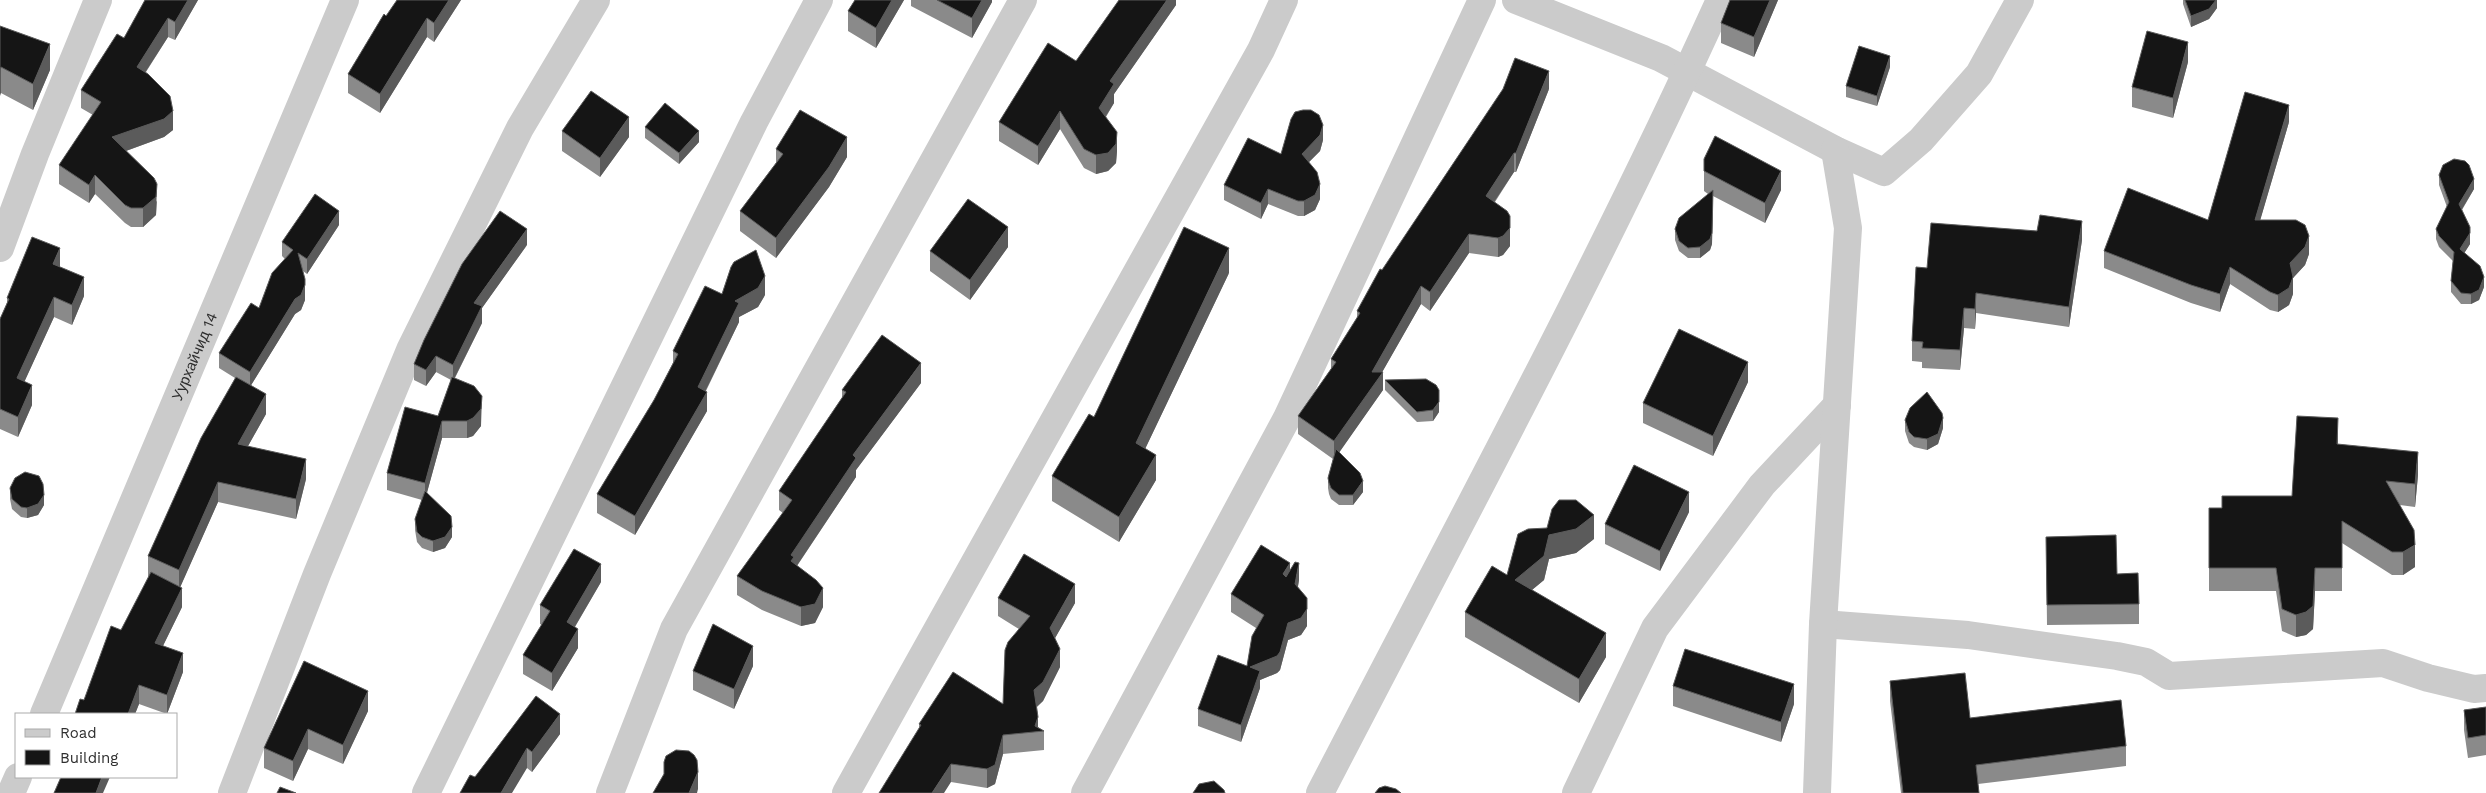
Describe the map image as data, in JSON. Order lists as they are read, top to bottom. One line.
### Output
{"streets":{"street":["Уурхайчид 14"]},"legend":["Road","Building"]}
